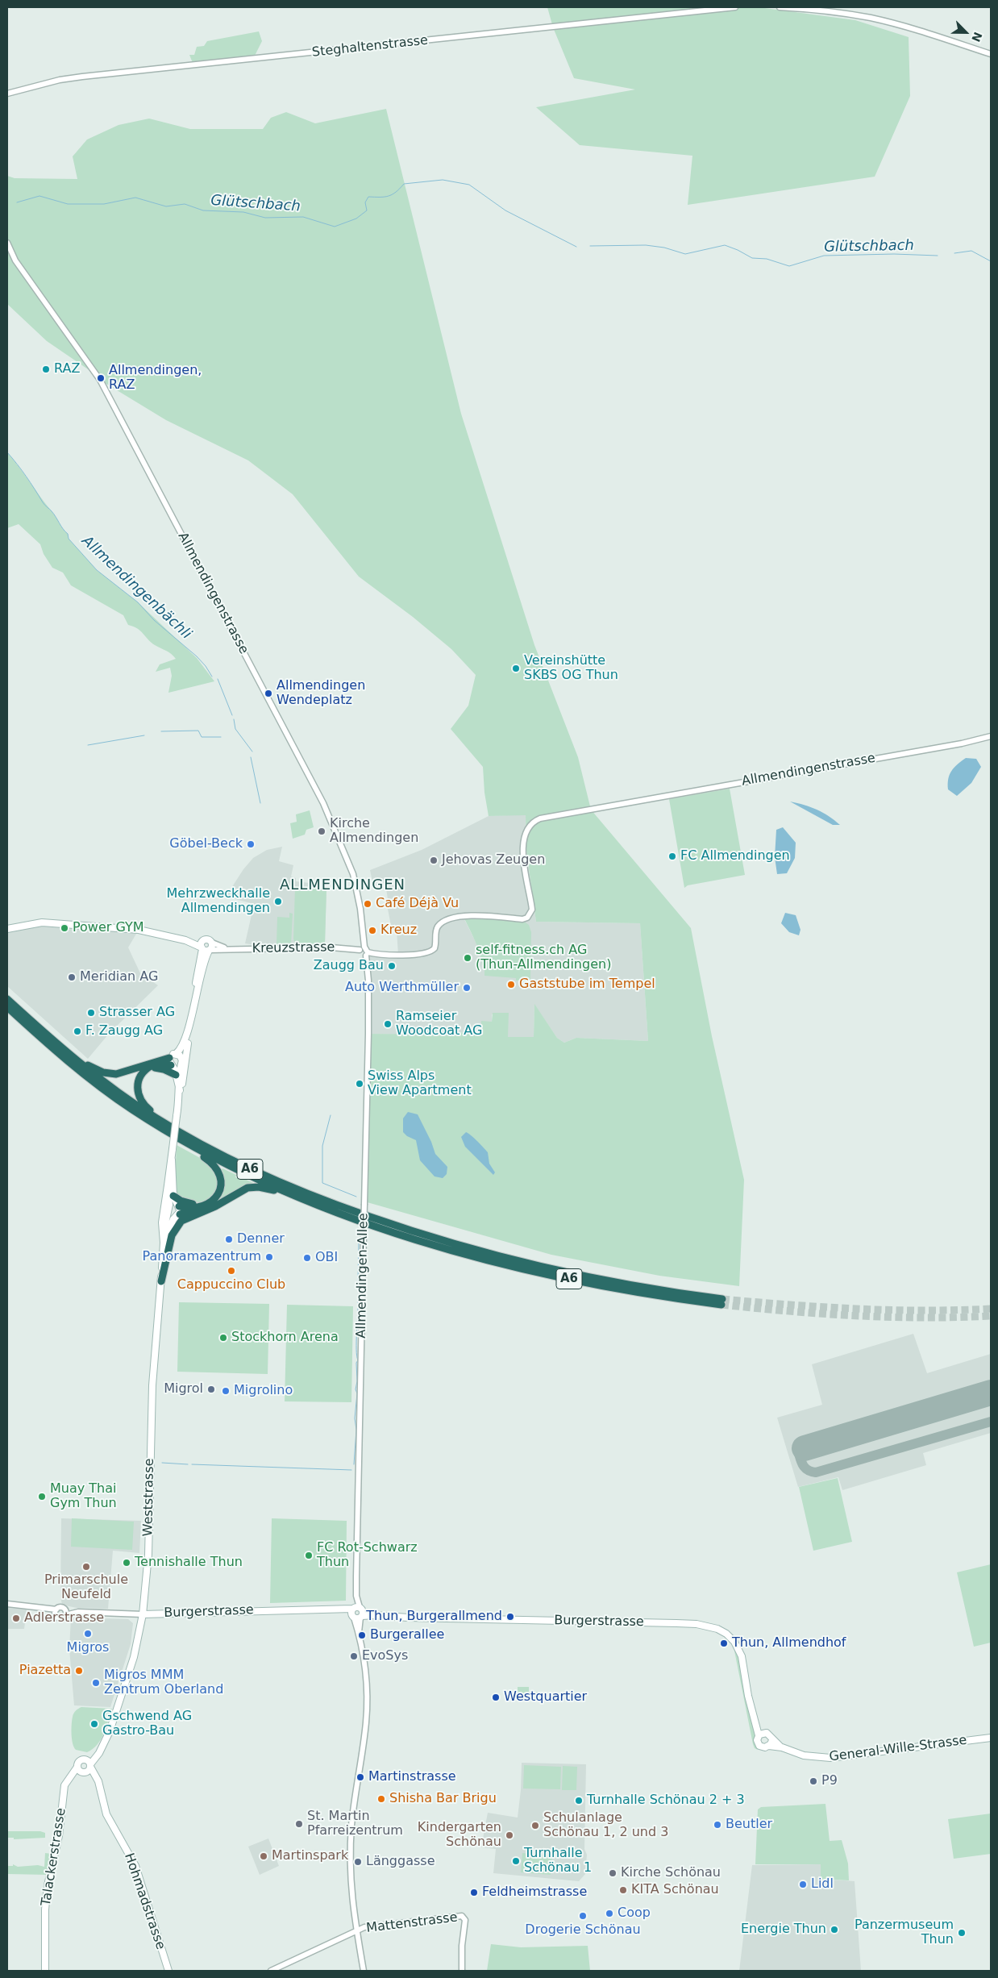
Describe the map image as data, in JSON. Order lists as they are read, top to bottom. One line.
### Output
{"streets":{"highway":["A6"],"main road":["Weststrasse","Burgerstrasse","General-Wille-Strasse","Talackerstrasse","Hohmadstrasse"],"street":["Steghaltenstrasse","Allmendingenstrasse","Kreuzstrasse","Allmendingen-Allee","Mattenstrasse"]},"crossings":[["Allmendingenstrasse","Kreuzstrasse"],["Allmendingenstrasse","Allmendingen-Allee"],["Kreuzstrasse","Weststrasse"],["A6","Weststrasse"],["Allmendingen-Allee","Burgerstrasse"],["Weststrasse","Burgerstrasse"],["Weststrasse","Talackerstrasse"],["Weststrasse","Hohmadstrasse"],["Burgerstrasse","General-Wille-Strasse"],["Talackerstrasse","Hohmadstrasse"]],"districts":["ALLMENDINGEN"],"water":["Glütschbach","Allmendingenbächli"],"places":["RAZ","Allmendingen, RAZ","Vereinshütte SKBS OG Thun","Allmendingen Wendeplatz","Kirche Allmendingen","Göbel-Beck","FC Allmendingen","Jehovas Zeugen","Mehrzweckhalle Allmendingen","Café Déjà Vu","Power GYM","Kreuz","self-fitness.ch AG (Thun-Allmendingen)","Zaugg Bau","Meridian AG","Gaststube im Tempel","Auto Werthmüller","Strasser AG","Ramseier Woodcoat AG","F. Zaugg AG","Swiss Alps View Apartment","Denner","Panoramazentrum","OBI","Cappuccino Club","Stockhorn Arena","Migrol","Migrolino","Muay Thai Gym Thun","FC Rot-Schwarz Thun","Tennishalle Thun","Primarschule Neufeld","Thun, Burgerallmend","Adlerstrasse","Migros","Burgerallee","Thun, Allmendhof","EvoSys","Piazetta","Migros MMM Zentrum Oberland","Westquartier","Gschwend AG Gastro-Bau","Martinstrasse","P9","Shisha Bar Brigu","Turnhalle Schönau 2 + 3","St. Martin Pfarreizentrum","Beutler","Schulanlage Schönau 1, 2 und 3","Kindergarten Schönau","Martinspark","Turnhalle Schönau 1","Länggasse","Kirche Schönau","Lidl","KITA Schönau","Feldheimstrasse","Coop","Drogerie Schönau","Energie Thun","Panzermuseum Thun"],"north":"bottom right"}
